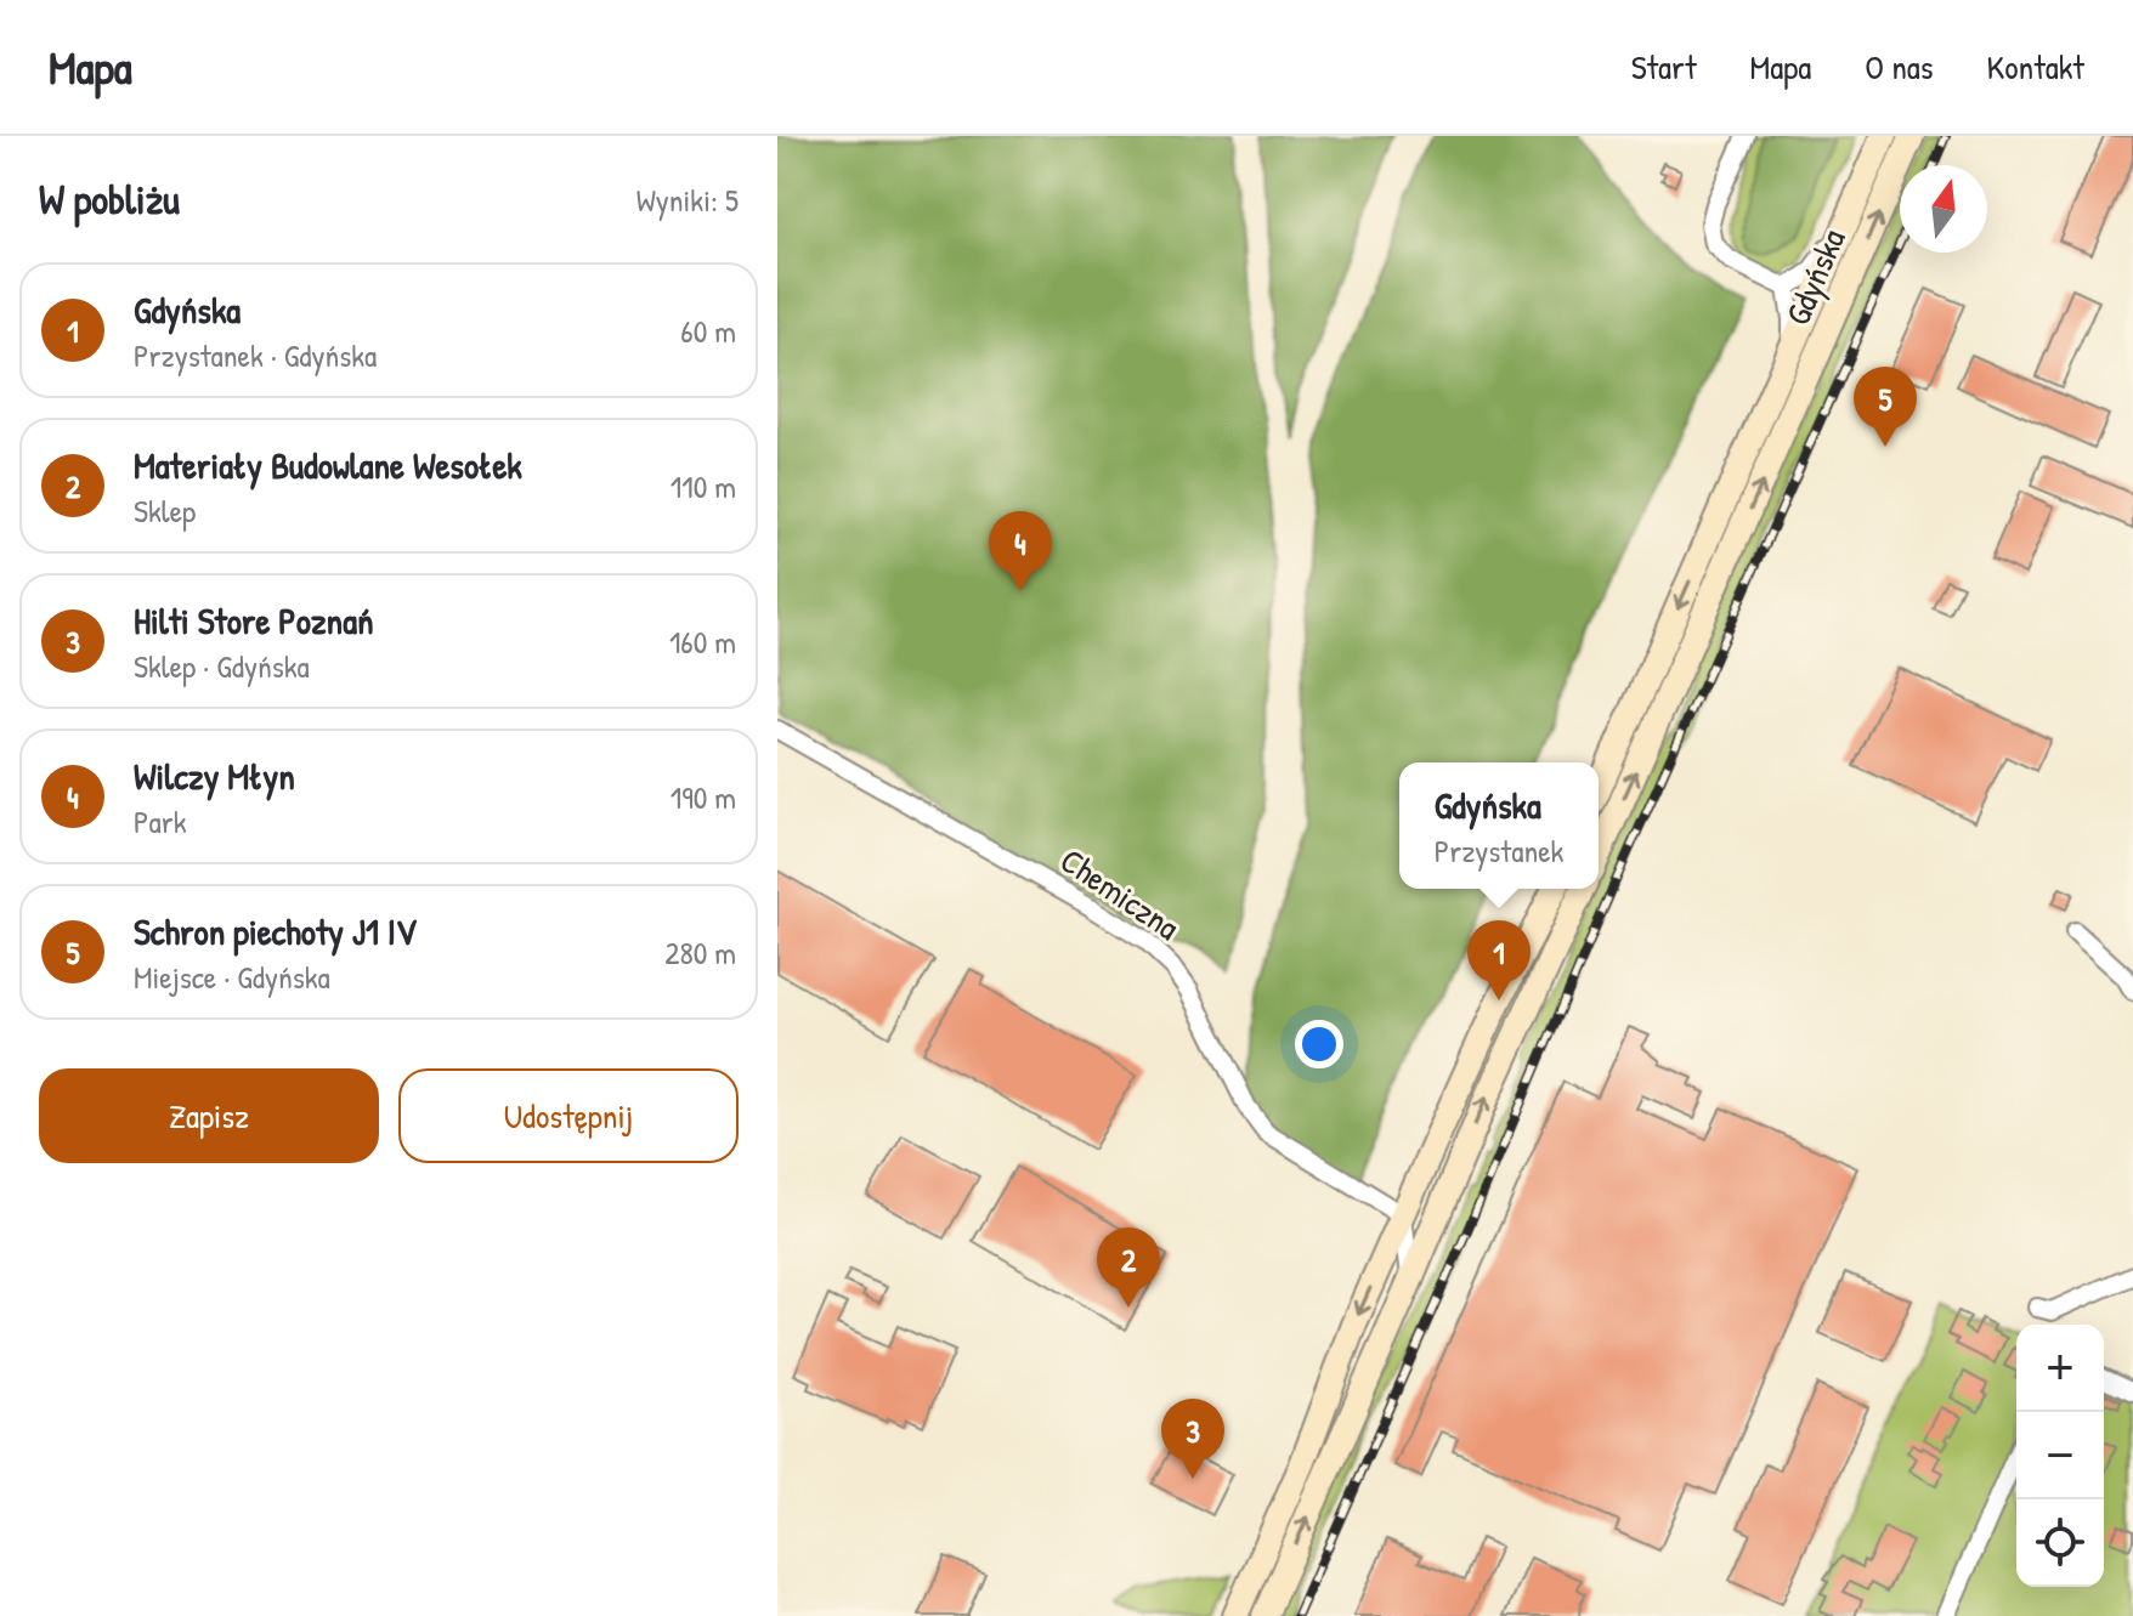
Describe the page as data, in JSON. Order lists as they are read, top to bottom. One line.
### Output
{"streets":{"main road":["Gdyńska"],"street":["Chemiczna"]},"north":"top","page":{"header":"Mapa","nav":["Start","Mapa","O nas","Kontakt"],"heading":["W pobliżu","Wyniki: 5"],"list":[{"mark":"1","name":"Gdyńska","note":"Przystanek · Gdyńska","value":"60 m"},{"mark":"2","name":"Materiały Budowlane Wesołek","note":"Sklep","value":"110 m"},{"mark":"3","name":"Hilti Store Poznań","note":"Sklep · Gdyńska","value":"160 m"},{"mark":"4","name":"Wilczy Młyn","note":"Park","value":"190 m"},{"mark":"5","name":"Schron piechoty J1 IV","note":"Miejsce · Gdyńska","value":"280 m"}],"pins":["5","4","1","2","3"],"popup":["Gdyńska","Przystanek"],"buttons":["Zapisz","Udostępnij"],"map_buttons":["+","−"]}}
